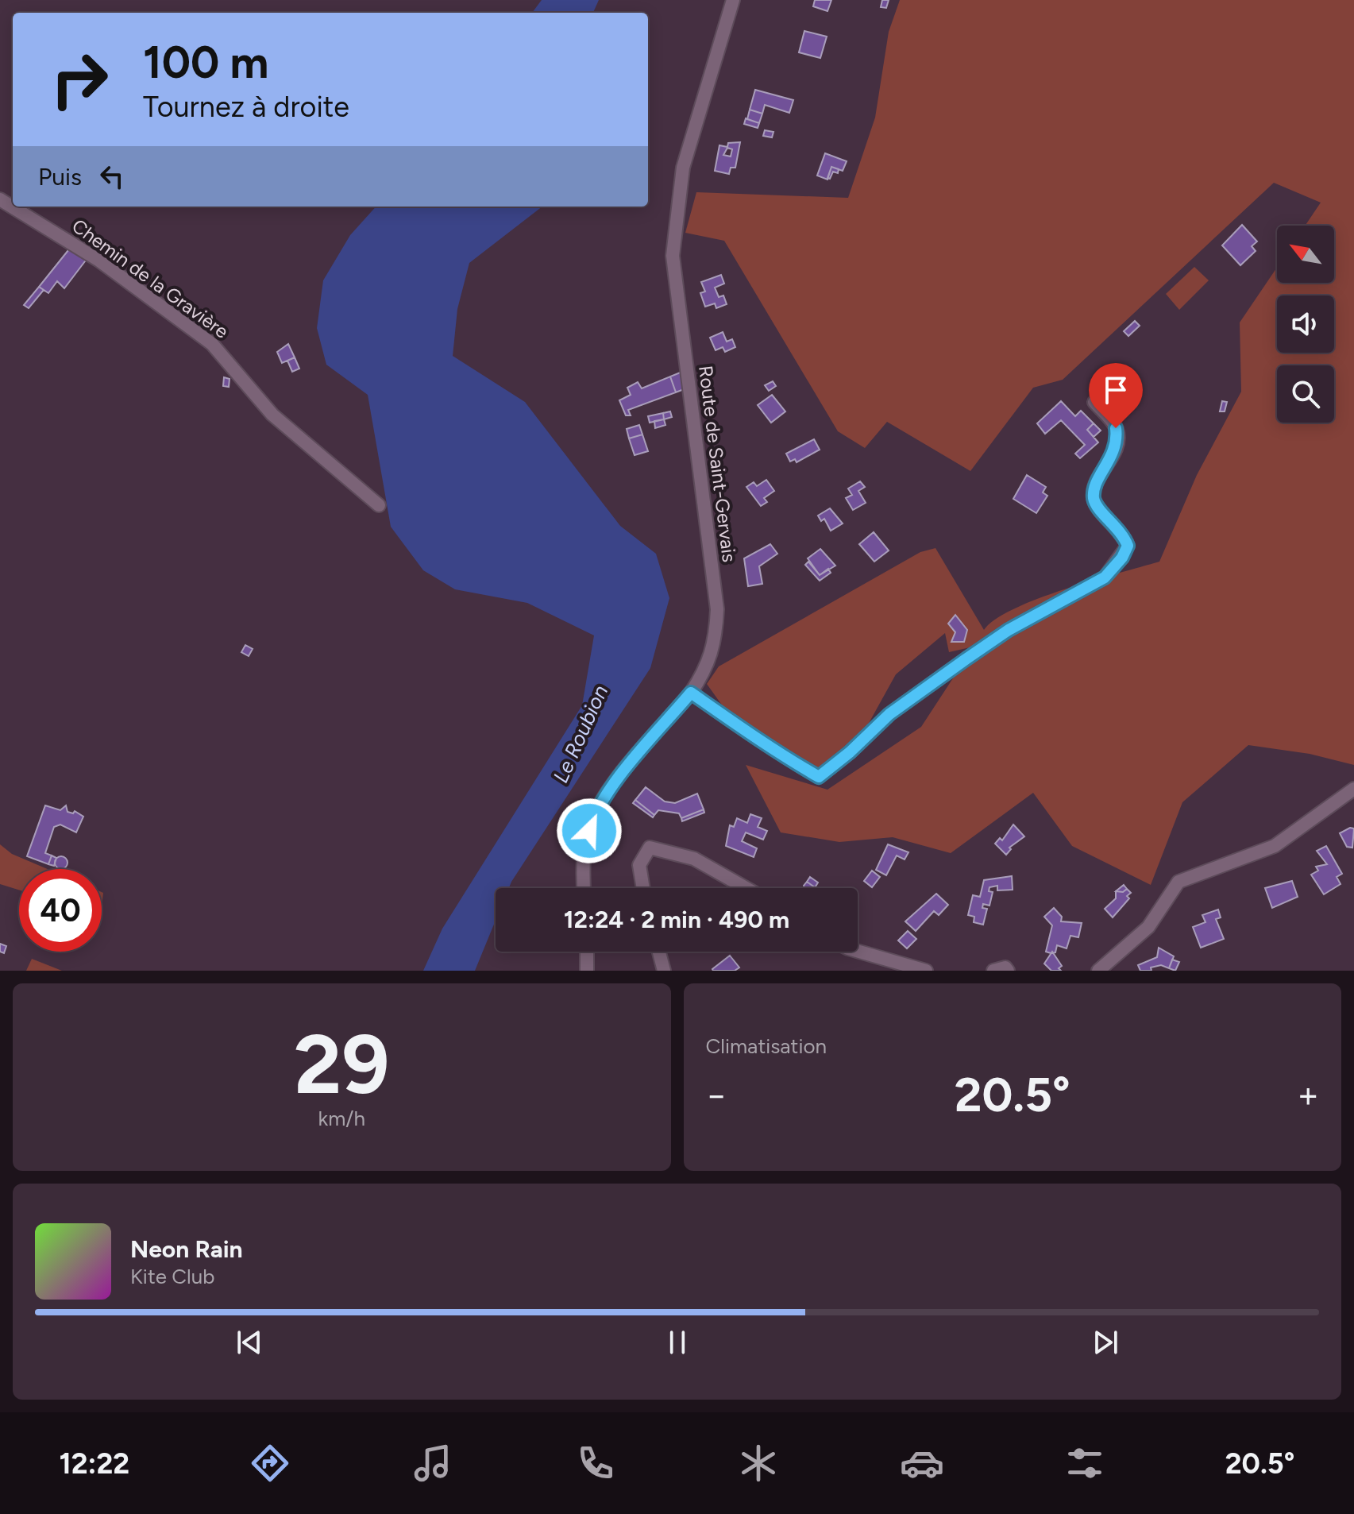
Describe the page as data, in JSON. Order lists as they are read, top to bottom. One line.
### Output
{"streets":{"street":["Chemin de la Gravière","Route de Saint-Gervais"]},"water":["Le Roubion"],"north":"top left","page":{"turn":["100 m","Tournez à droite"],"then":"Puis","limit":"40","trip":"12:24 · 2 min · 490 m","tile":[["29","km/h"],"Climatisation"],"heat":["−","20.5°","+"],"song":["Neon Rain","Kite Club"],"tabs":["12:22","20.5°"]}}
